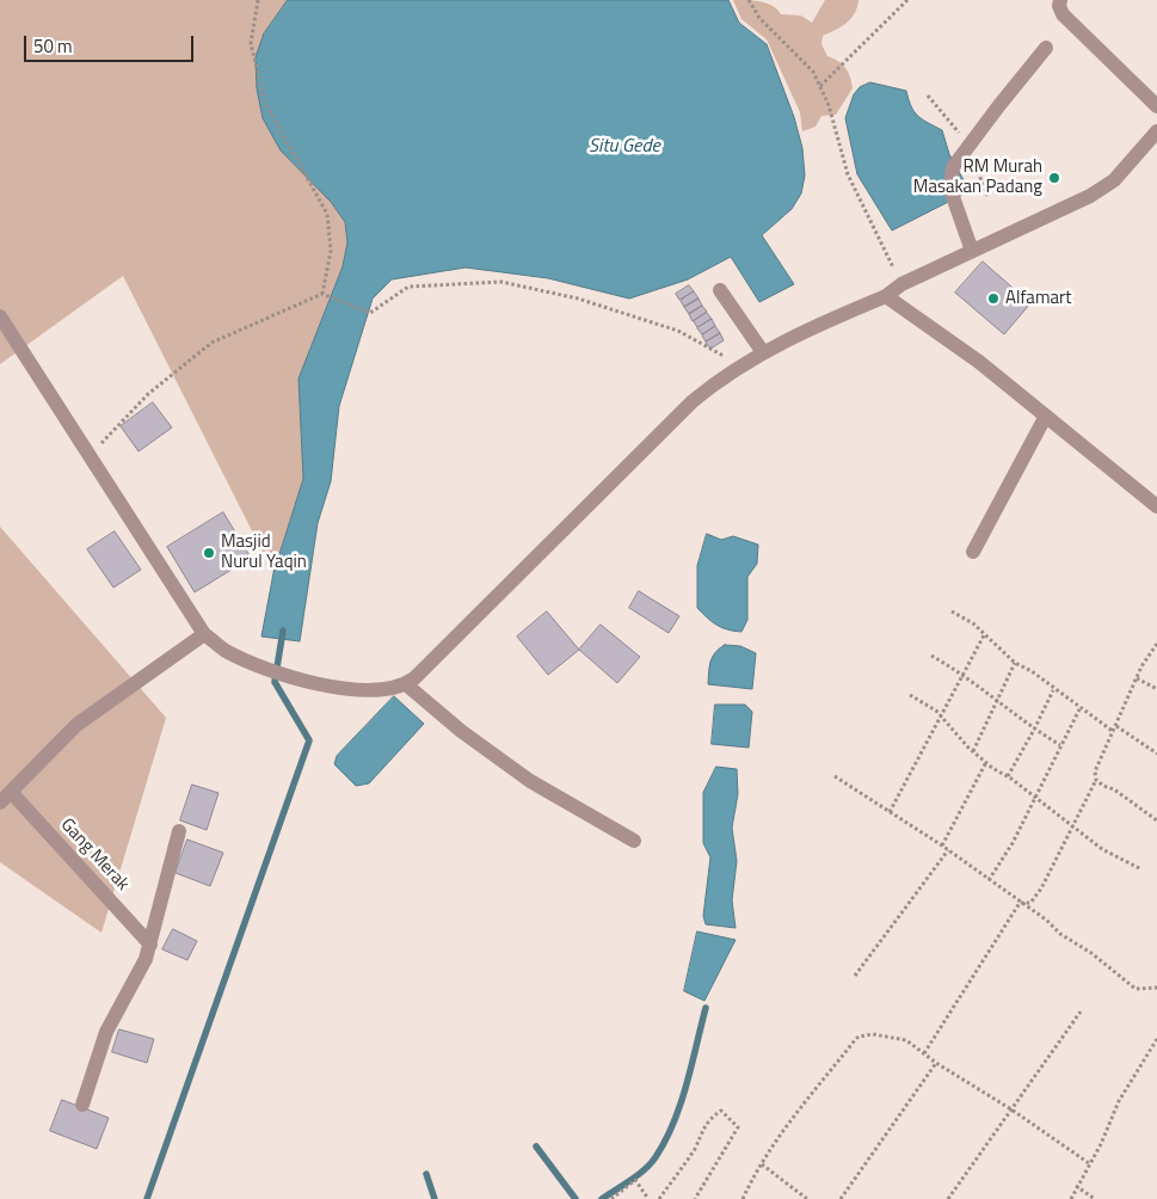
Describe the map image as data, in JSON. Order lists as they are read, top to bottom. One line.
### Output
{"streets":{"street":["Gang Merak"]},"water":["Situ Gede"],"places":["RM Murah Masakan Padang","Alfamart","Masjid Nurul Yaqin"],"scale_bar":"50 m"}
